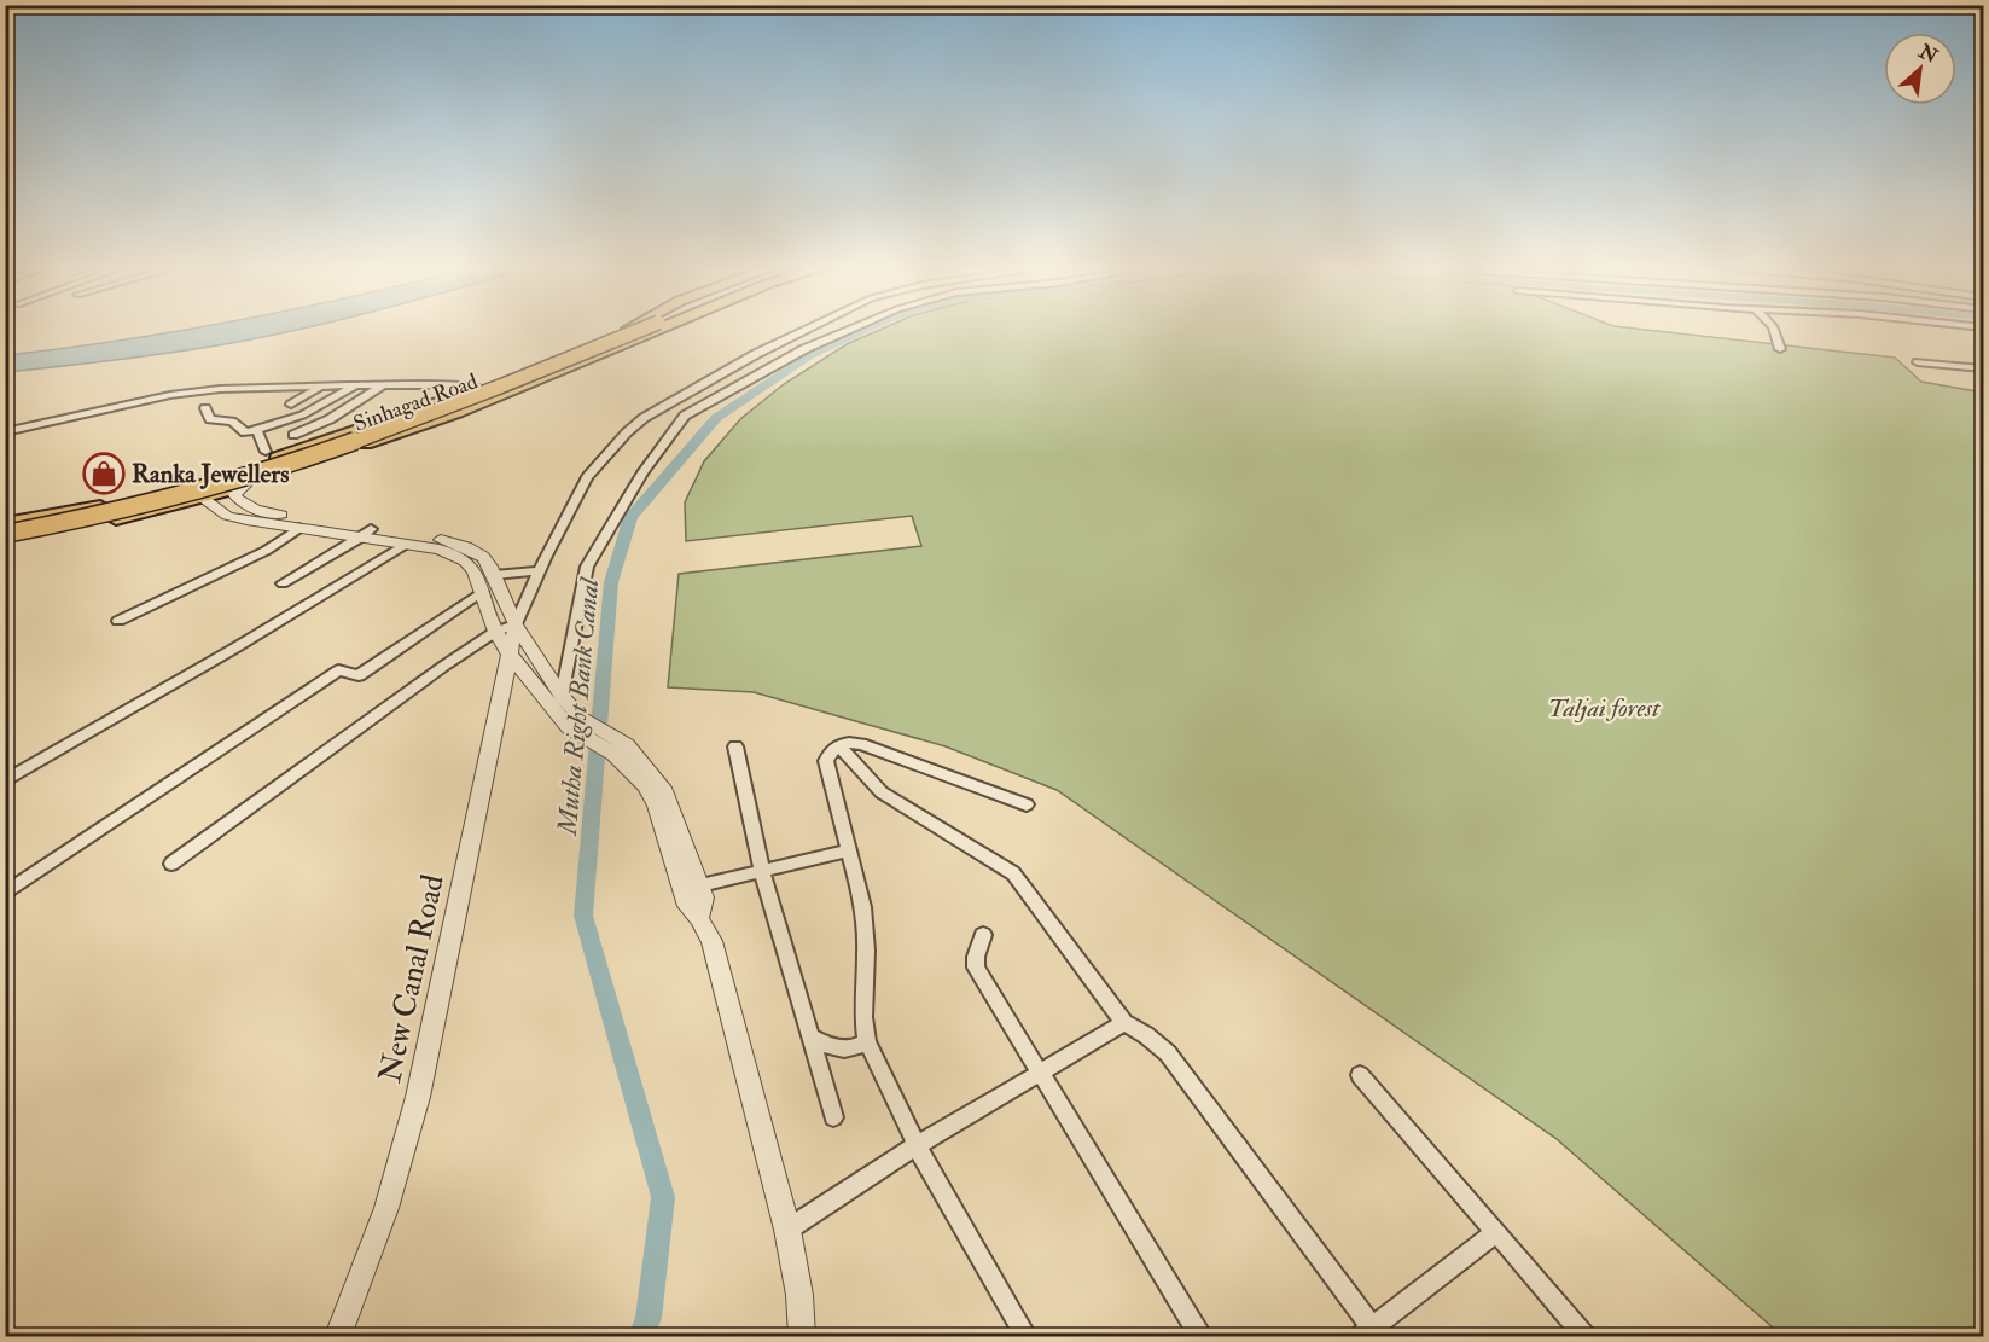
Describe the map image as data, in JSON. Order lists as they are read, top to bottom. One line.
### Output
{"streets":{"main road":["Sinhagad Road"],"street":["New Canal Road"]},"water":["Mutha Right Bank Canal"],"parks":["Taljai forest"],"places":{"shop":["Ranka Jewellers"]},"north":"top right"}
